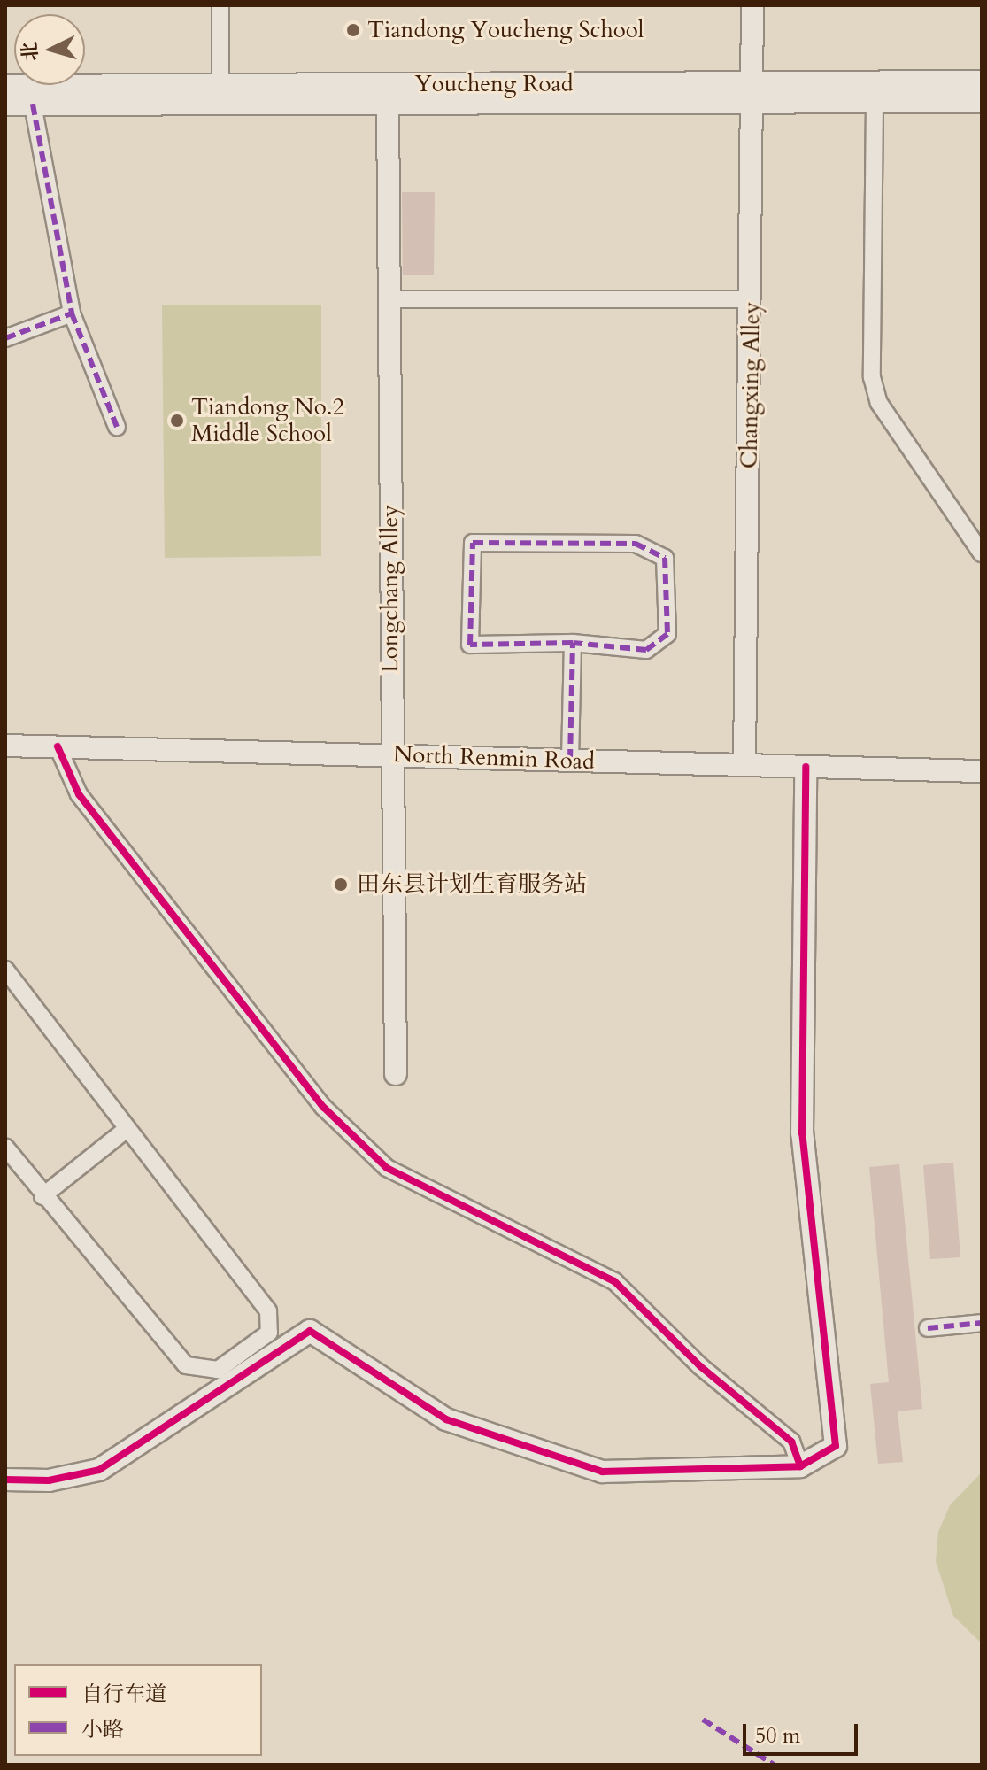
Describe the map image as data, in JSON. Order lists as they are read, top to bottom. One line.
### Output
{"streets":{"street":["Youcheng Road","Changxing Alley","Longchang Alley","North Renmin Road"]},"crossings":[["Youcheng Road","Changxing Alley"],["Youcheng Road","Longchang Alley"],["Changxing Alley","North Renmin Road"],["Longchang Alley","North Renmin Road"]],"places":["Tiandong Youcheng School","Tiandong No.2 Middle School","田东县计划生育服务站"],"legend":["自行车道","小路"],"scale_bar":"50 m","north":"left"}
